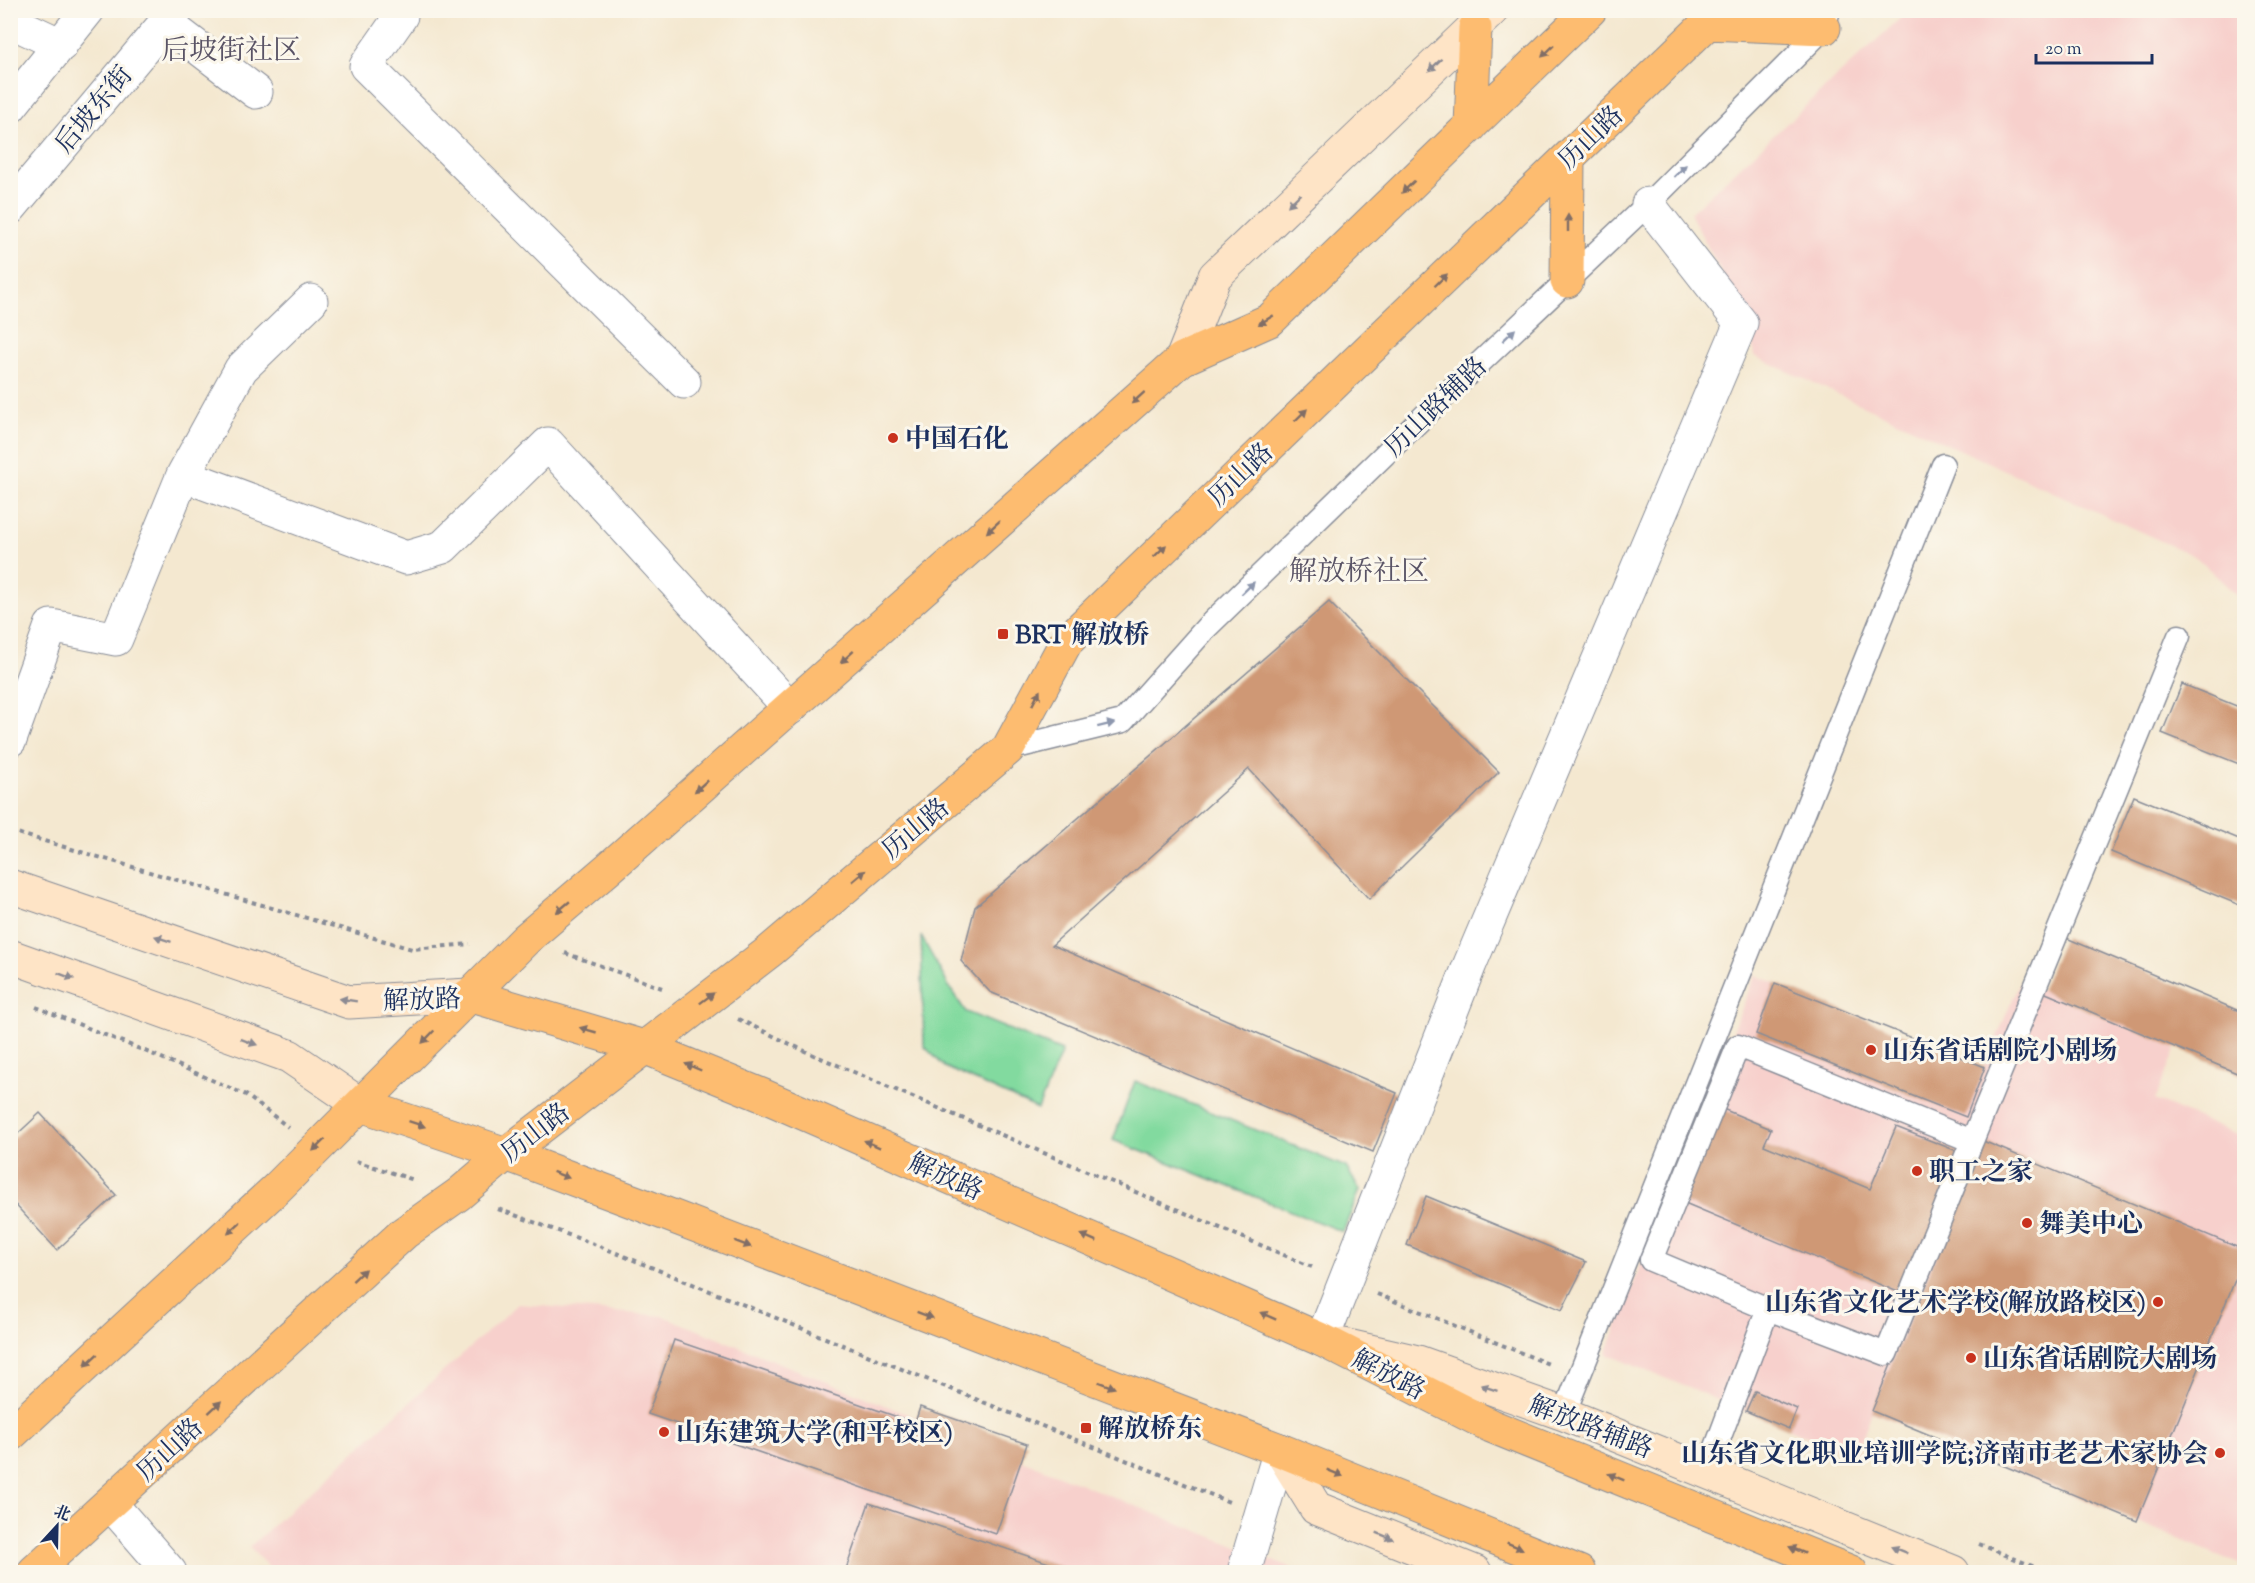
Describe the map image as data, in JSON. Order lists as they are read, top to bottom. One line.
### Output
{"streets":{"main road":["历山路","解放路"],"street":["后坡东街","解放路辅路"],"lane":["历山路辅路"]},"crossings":[["历山路","历山路辅路"],["历山路","解放路"],["解放路","解放路辅路"]],"one_way":["历山路辅路"],"districts":["后坡街社区","解放桥社区"],"places":{"other":["中国石化","山东省话剧院小剧场","职工之家","舞美中心","山东省文化艺术学校(解放路校区)","山东省话剧院大剧场","山东建筑大学(和平校区)","山东省文化职业培训学院;济南市老艺术家协会"],"transit":["BRT 解放桥","解放桥东"]},"scale_bar":"20 m","north":"top"}
